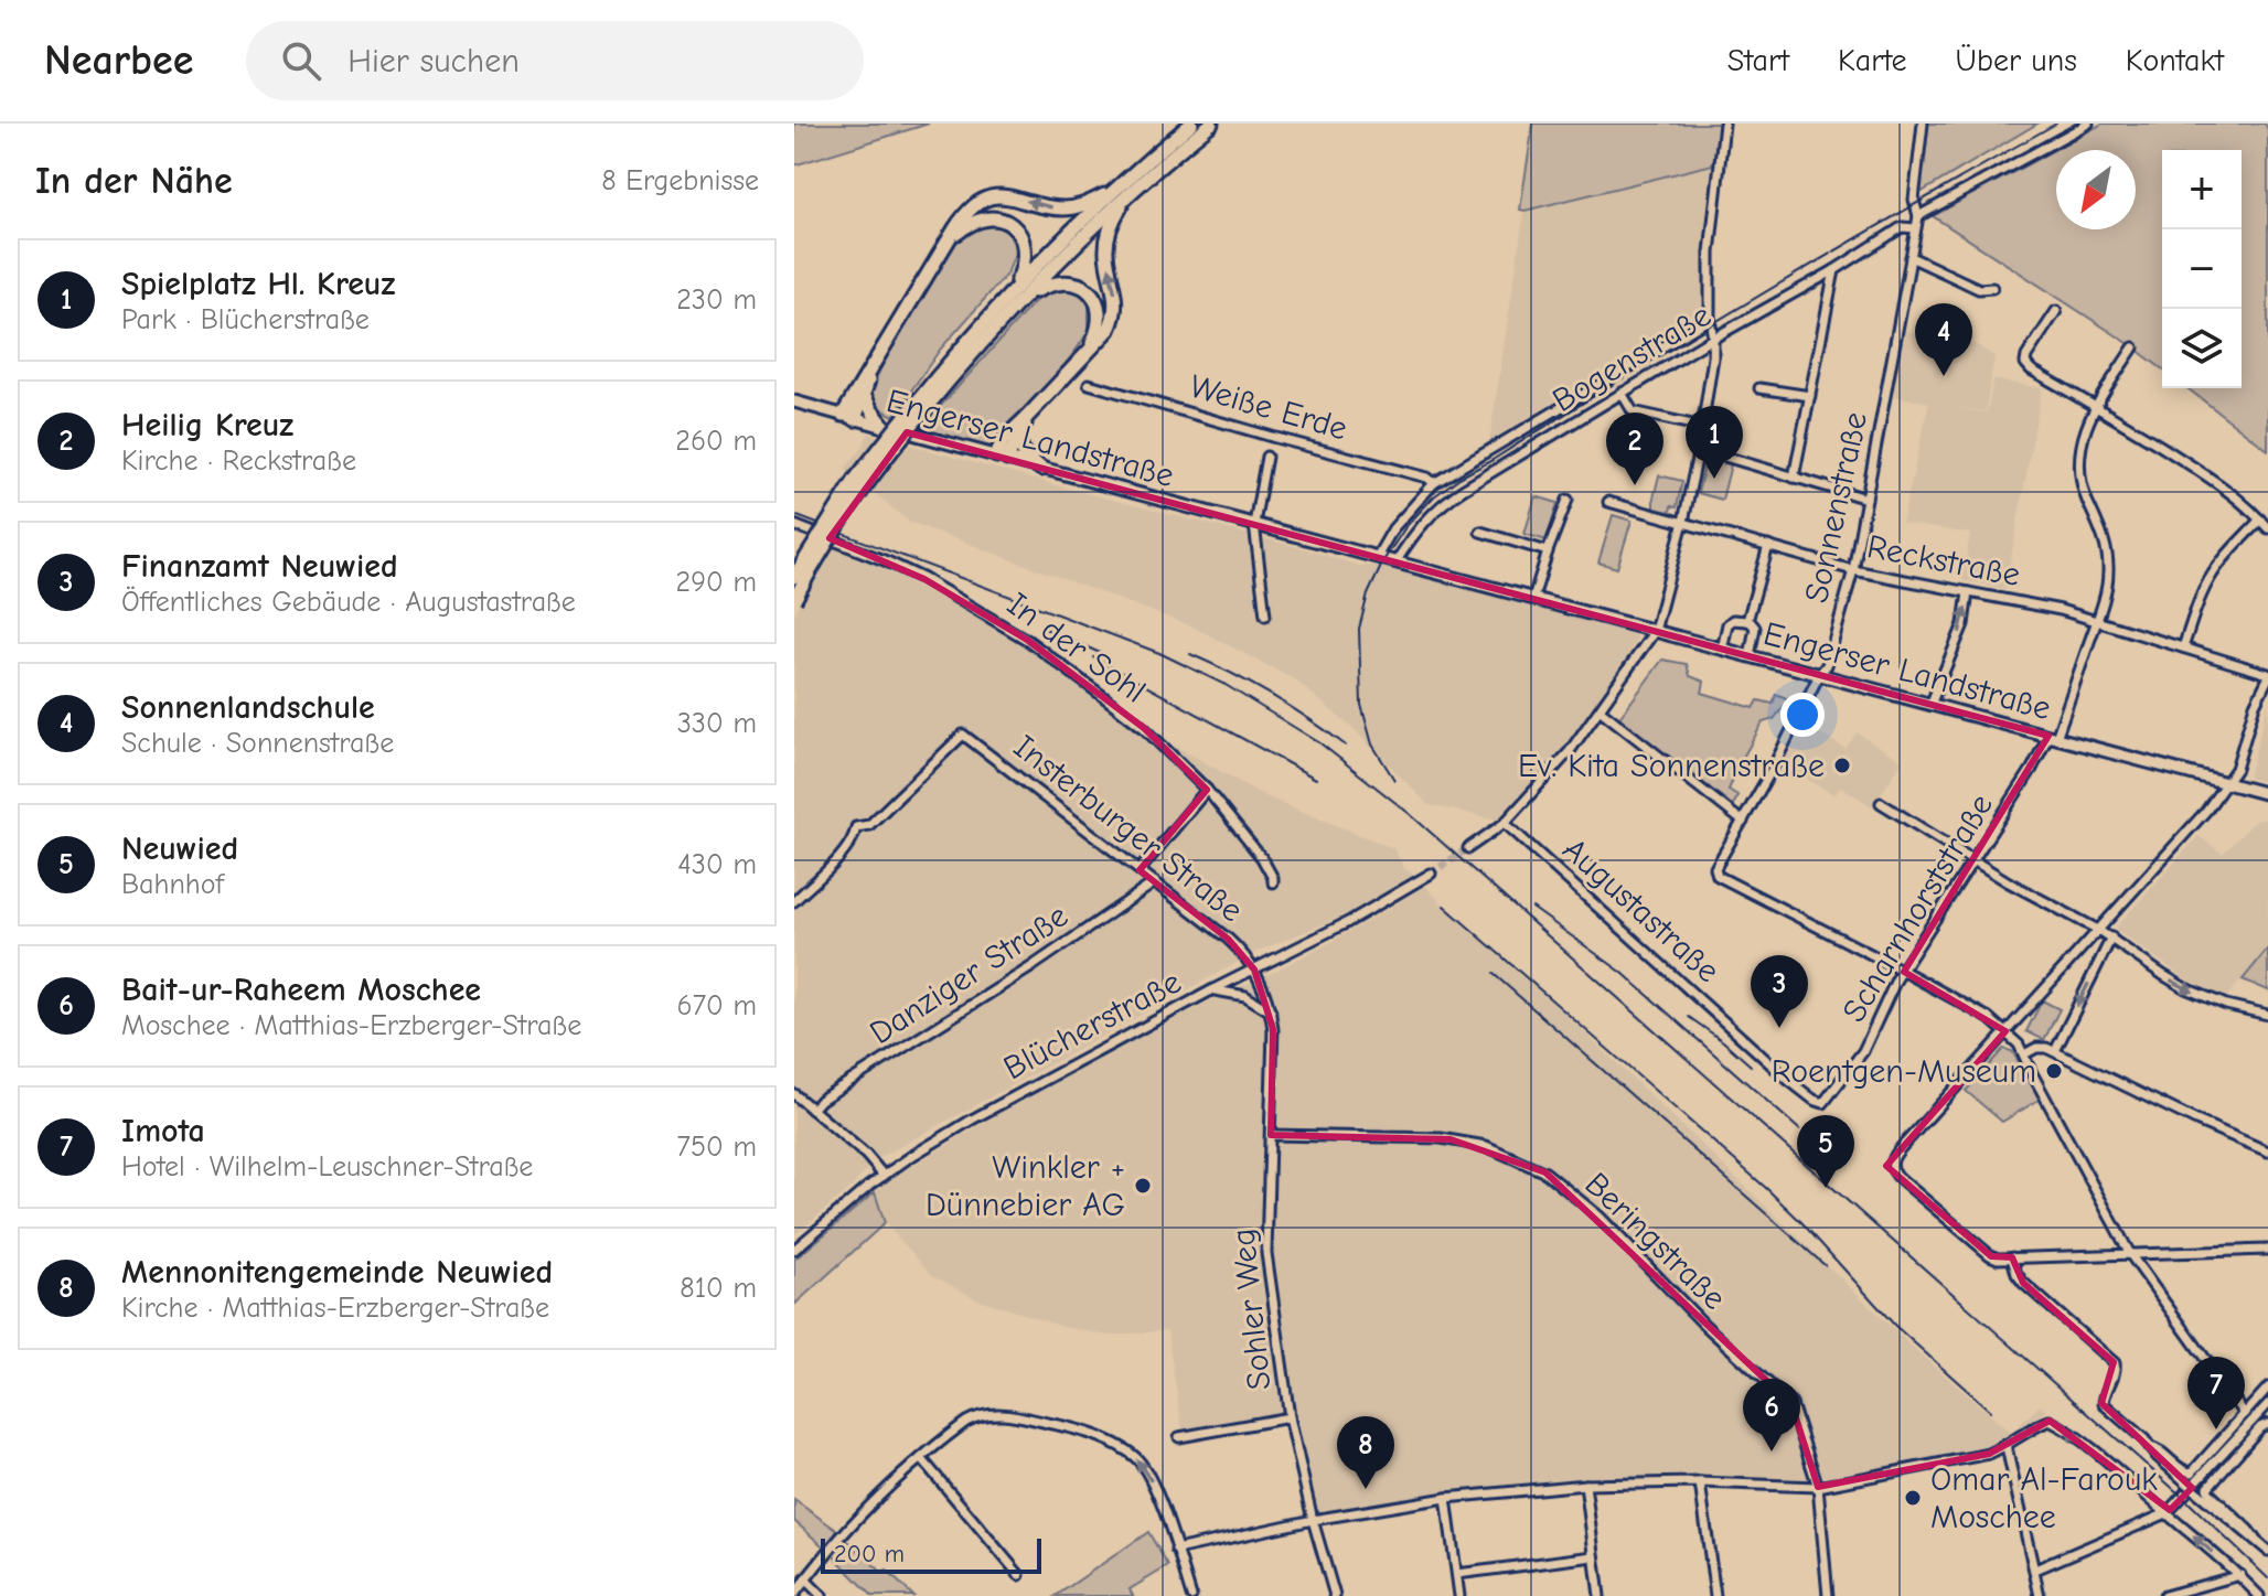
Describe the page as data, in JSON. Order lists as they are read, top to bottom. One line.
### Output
{"streets":{"main road":["Engerser Landstraße"],"street":["Bogenstraße","Weiße Erde","Sonnenstraße","Reckstraße","In der Sohl","Insterburger Straße","Scharnhorststraße","Augustastraße","Danziger Straße","Blücherstraße","Beringstraße","Sohler Weg"]},"crossings":[["Bogenstraße","Engerser Landstraße"],["Bogenstraße","Sonnenstraße"],["Engerser Landstraße","Sonnenstraße"],["Engerser Landstraße","Scharnhorststraße"],["Sonnenstraße","Reckstraße"],["Sonnenstraße","Scharnhorststraße"],["Reckstraße","Scharnhorststraße"],["Insterburger Straße","Danziger Straße"],["Insterburger Straße","Blücherstraße"],["Insterburger Straße","Sohler Weg"],["Scharnhorststraße","Augustastraße"],["Blücherstraße","Sohler Weg"],["Beringstraße","Sohler Weg"]],"places":["Ev. Kita Sonnenstraße","Roentgen-Museum","Winkler + Dünnebier AG","Omar Al-Farouk Moschee"],"scale_bar":"200 m","north":"bottom left","page":{"header":"Nearbee","search":"Hier suchen","nav":["Start","Karte","Über uns","Kontakt"],"heading":["In der Nähe","8 Ergebnisse"],"map_buttons":["+","−"],"list":[{"mark":"1","name":"Spielplatz Hl. Kreuz","note":"Park · Blücherstraße","value":"230 m"},{"mark":"2","name":"Heilig Kreuz","note":"Kirche · Reckstraße","value":"260 m"},{"mark":"3","name":"Finanzamt Neuwied","note":"Öffentliches Gebäude · Augustastraße","value":"290 m"},{"mark":"4","name":"Sonnenlandschule","note":"Schule · Sonnenstraße","value":"330 m"},{"mark":"5","name":"Neuwied","note":"Bahnhof","value":"430 m"},{"mark":"6","name":"Bait-ur-Raheem Moschee","note":"Moschee · Matthias-Erzberger-Straße","value":"670 m"},{"mark":"7","name":"Imota","note":"Hotel · Wilhelm-Leuschner-Straße","value":"750 m"},{"mark":"8","name":"Mennonitengemeinde Neuwied","note":"Kirche · Matthias-Erzberger-Straße","value":"810 m"}],"pins":["4","1","2","3","5","7","6","8"],"scale":"200 m"}}
